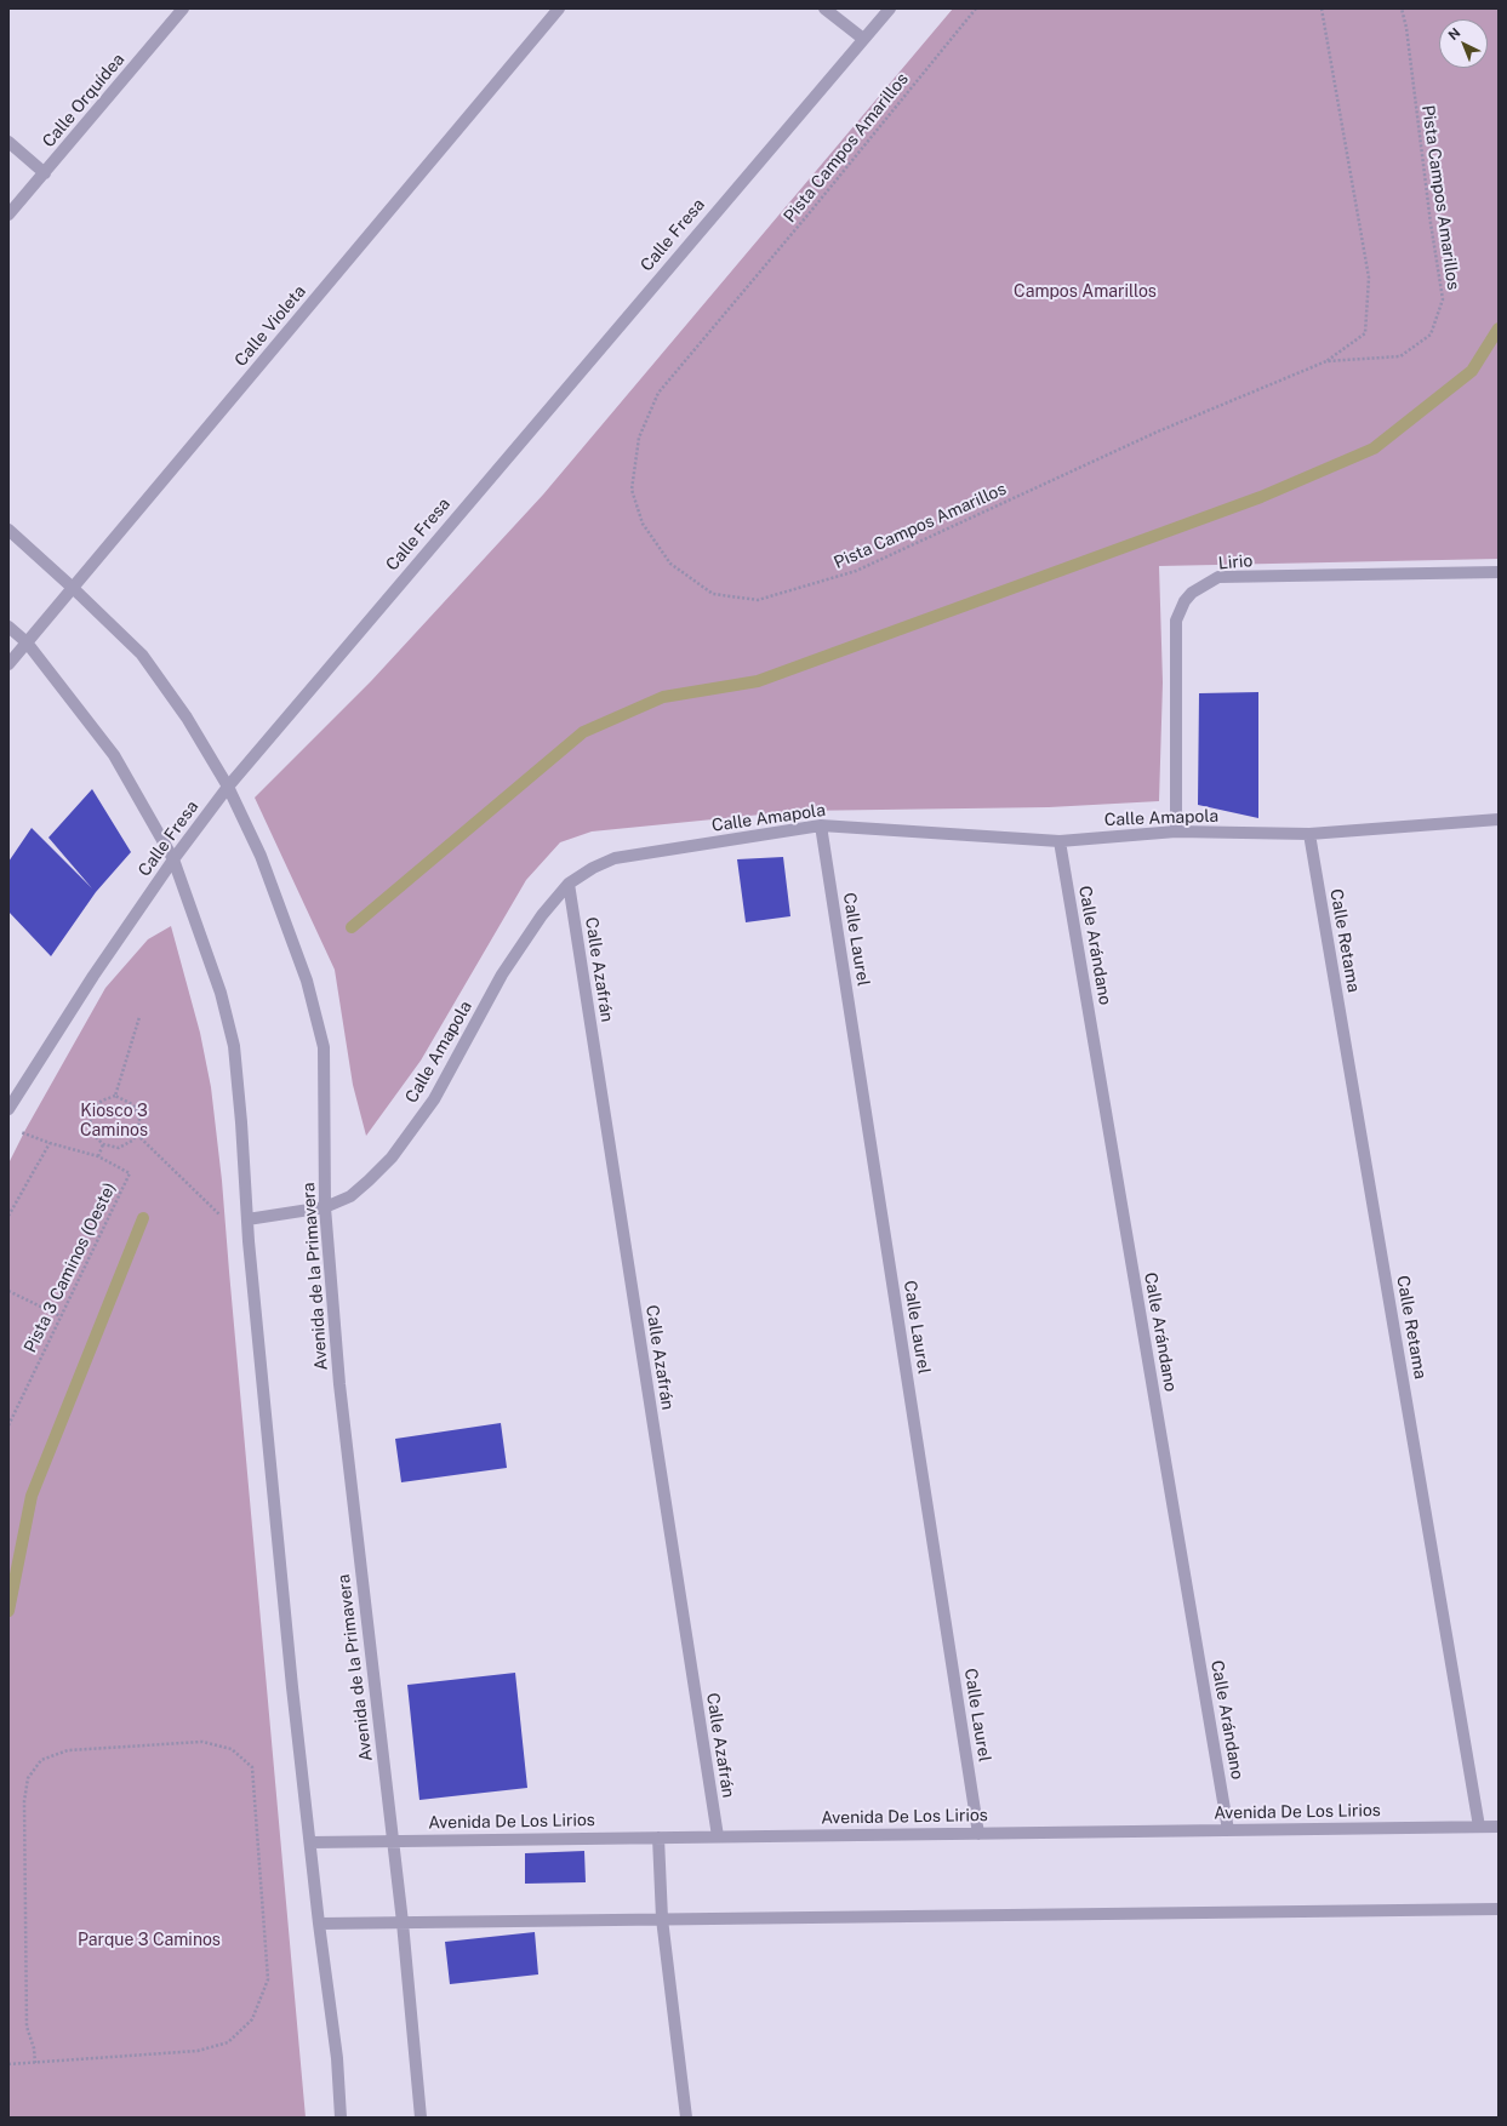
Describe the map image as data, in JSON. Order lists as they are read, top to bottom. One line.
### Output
{"streets":{"street":["Calle Orquídea","Calle Fresa","Calle Violeta","Lirio","Calle Amapola","Calle Laurel","Calle Retama","Calle Arándano","Calle Azafrán","Avenida de la Primavera","Avenida De Los Lirios"],"path":["Pista Campos Amarillos","Pista 3 Caminos (Oeste)"]},"crossings":[["Calle Fresa","Avenida de la Primavera"],["Calle Violeta","Avenida de la Primavera"],["Lirio","Calle Amapola"],["Calle Amapola","Calle Laurel"],["Calle Amapola","Calle Retama"],["Calle Amapola","Calle Arándano"],["Calle Amapola","Calle Azafrán"],["Calle Amapola","Avenida de la Primavera"],["Calle Laurel","Avenida De Los Lirios"],["Calle Retama","Avenida De Los Lirios"],["Calle Arándano","Avenida De Los Lirios"],["Calle Azafrán","Avenida De Los Lirios"],["Avenida de la Primavera","Avenida De Los Lirios"]],"parks":["Campos Amarillos","Kiosco 3 Caminos","Parque 3 Caminos"],"north":"top left"}
